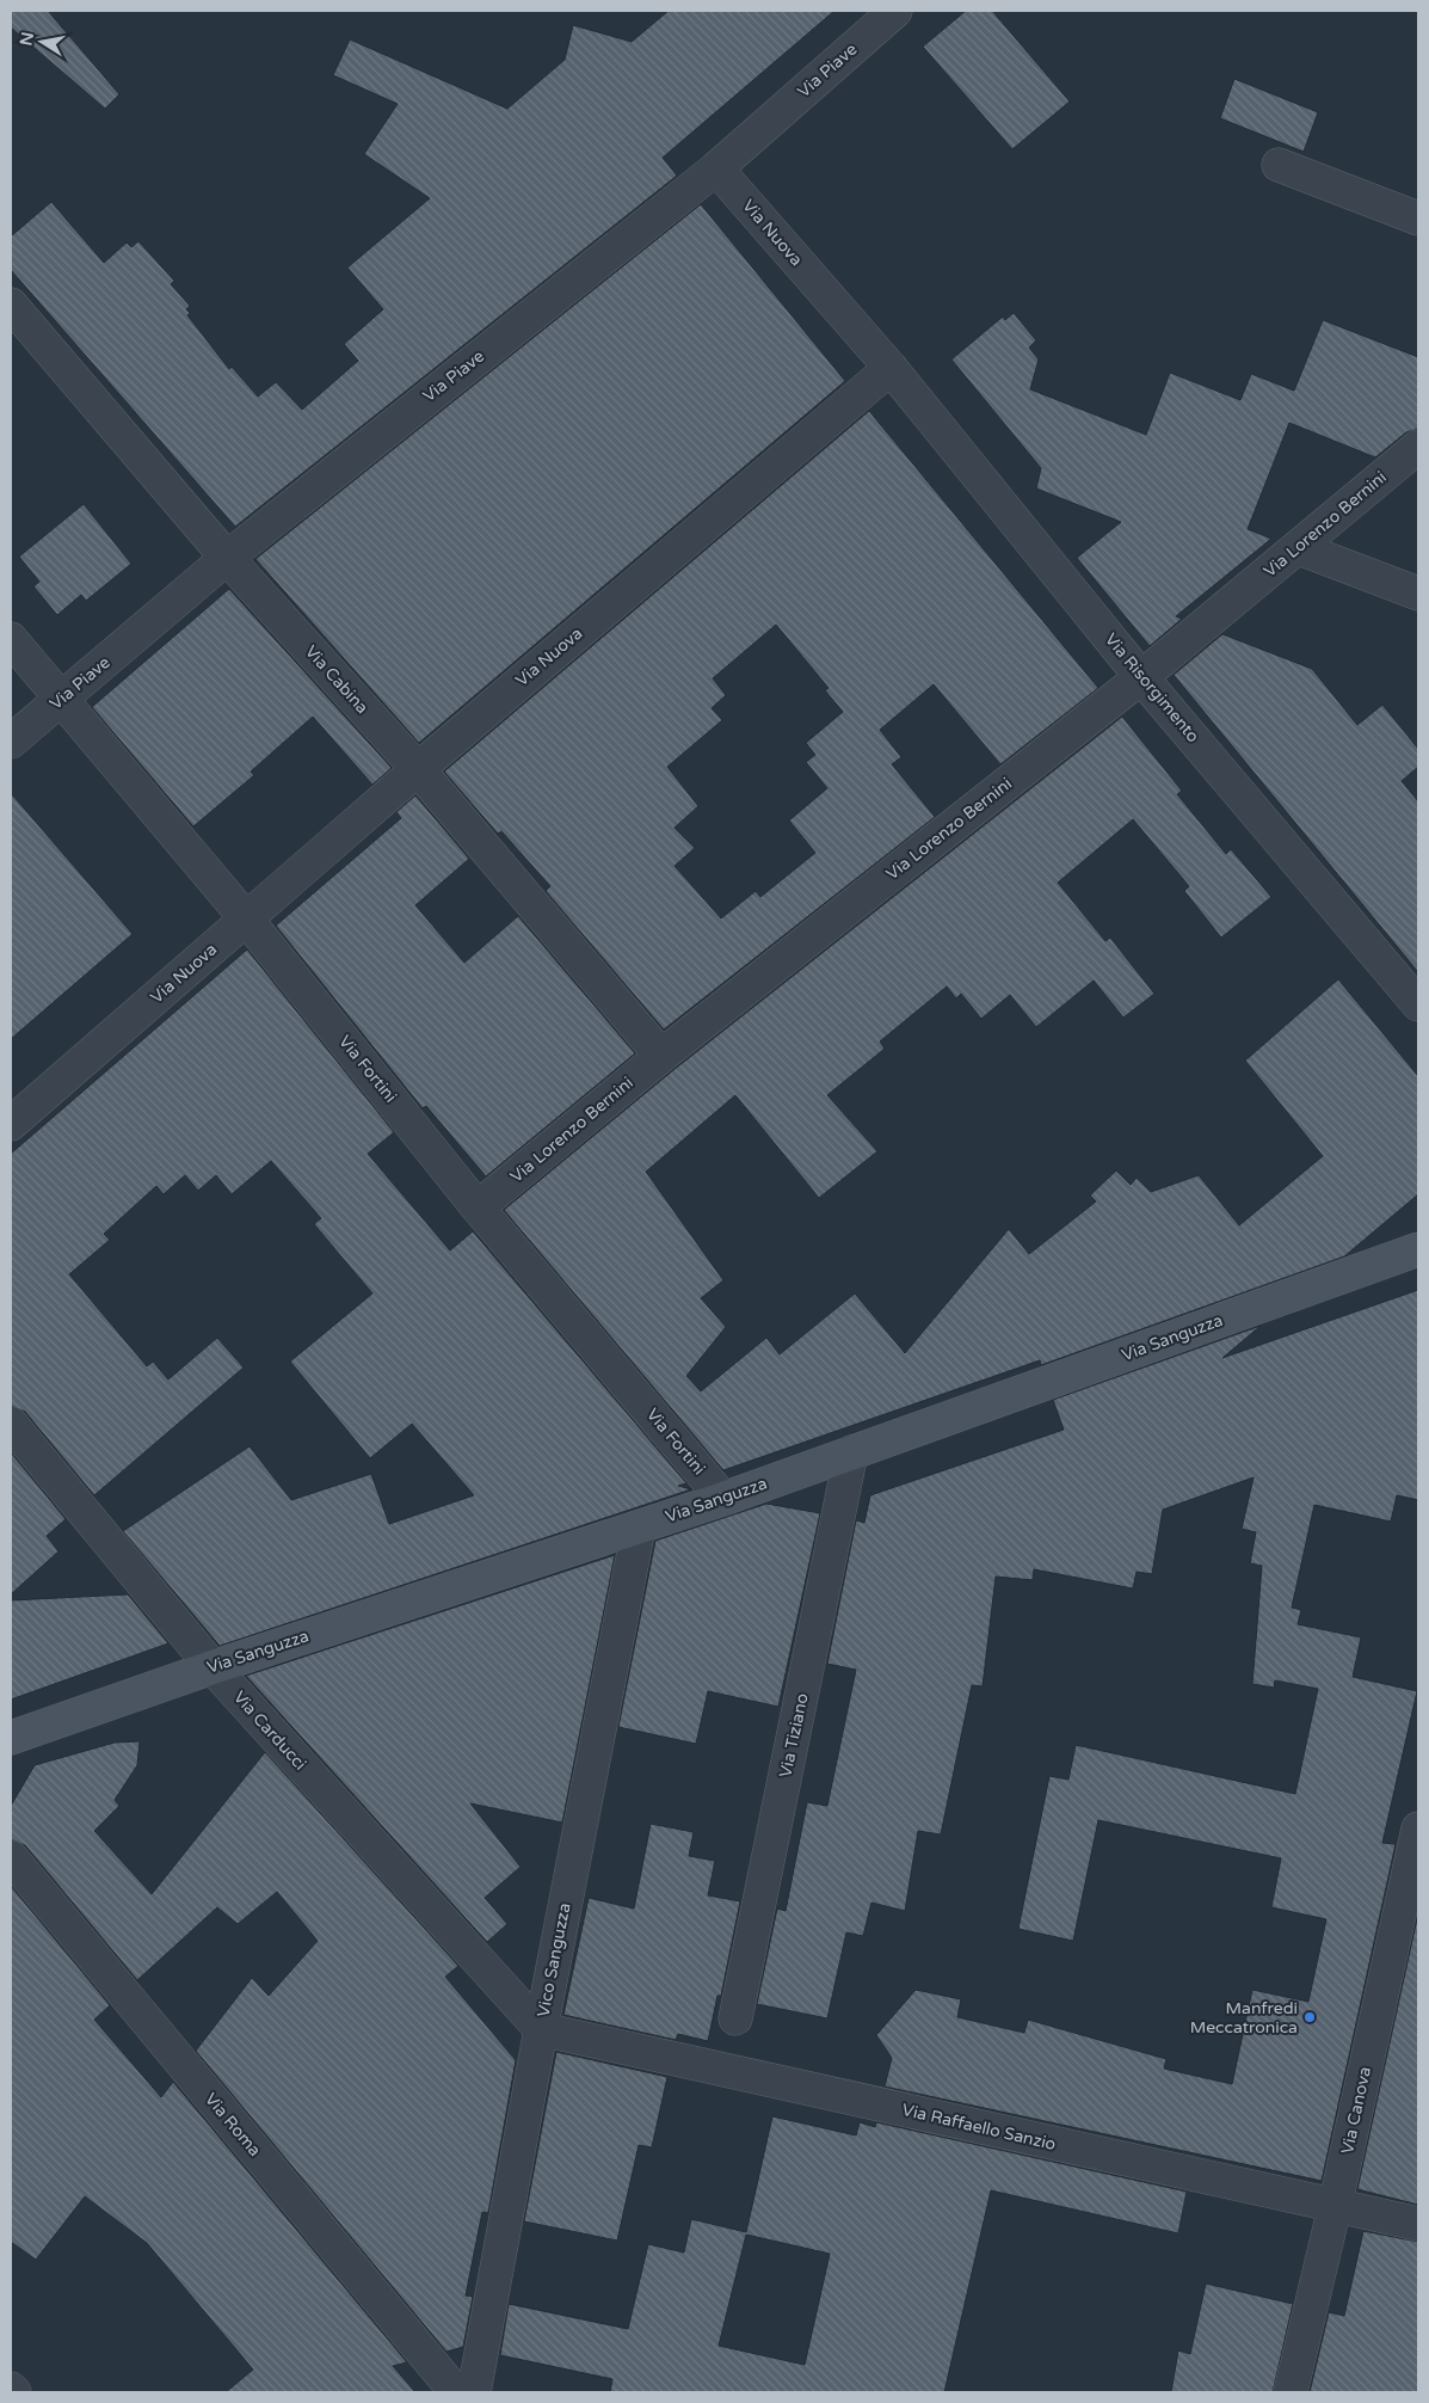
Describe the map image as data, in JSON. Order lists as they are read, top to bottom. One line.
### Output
{"streets":{"street":["Via Piave","Via Nuova","Via Lorenzo Bernini","Via Cabina","Via Risorgimento","Via Fortini","Via Sanguzza","Via Carducci","Via Tiziano","Vico Sanguzza","Via Canova","Via Roma","Via Raffaello Sanzio"]},"crossings":[["Via Piave","Via Nuova"],["Via Piave","Via Cabina"],["Via Piave","Via Fortini"],["Via Nuova","Via Cabina"],["Via Nuova","Via Risorgimento"],["Via Nuova","Via Fortini"],["Via Lorenzo Bernini","Via Cabina"],["Via Lorenzo Bernini","Via Risorgimento"],["Via Lorenzo Bernini","Via Fortini"],["Via Fortini","Via Sanguzza"],["Via Sanguzza","Via Carducci"],["Via Sanguzza","Via Tiziano"],["Via Sanguzza","Vico Sanguzza"],["Via Carducci","Vico Sanguzza"],["Via Carducci","Via Raffaello Sanzio"],["Vico Sanguzza","Via Raffaello Sanzio"],["Via Canova","Via Raffaello Sanzio"]],"places":["Manfredi Meccatronica"],"north":"left"}
